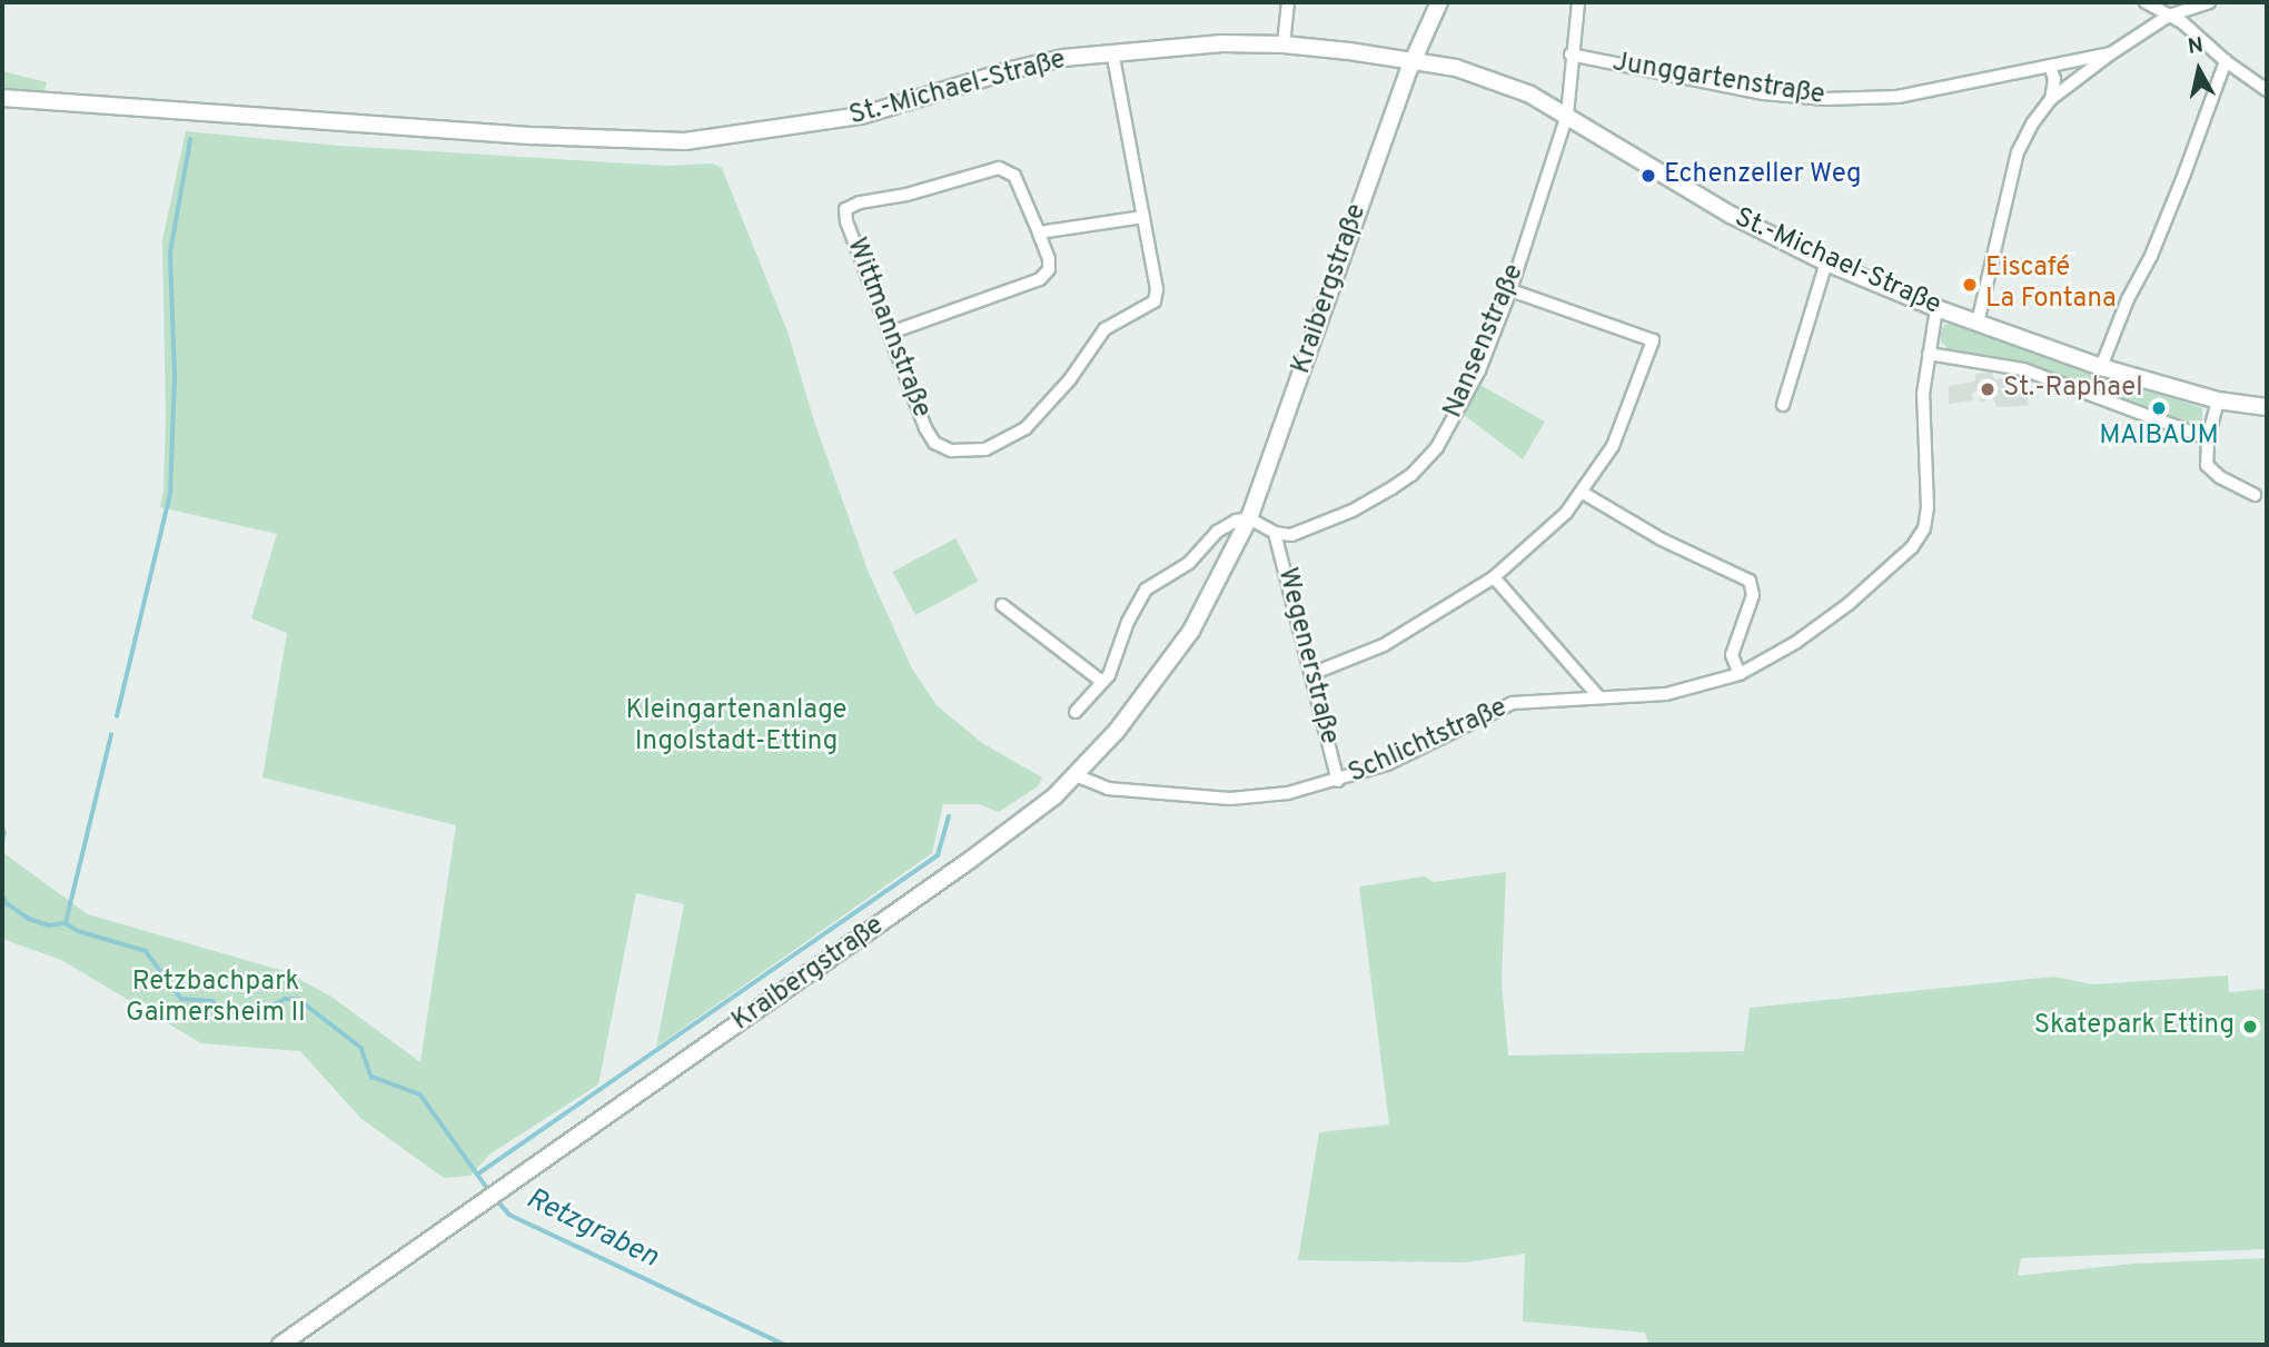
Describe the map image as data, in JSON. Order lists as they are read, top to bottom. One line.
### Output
{"streets":{"street":["Junggartenstraße","St.-Michael-Straße","Kraibergstraße","Wittmannstraße","Nansenstraße","Wegenerstraße","Schlichtstraße"]},"crossings":[["St.-Michael-Straße","Kraibergstraße"],["St.-Michael-Straße","Nansenstraße"],["St.-Michael-Straße","Schlichtstraße"],["Kraibergstraße","Schlichtstraße"],["Nansenstraße","Wegenerstraße"],["Wegenerstraße","Schlichtstraße"]],"water":["Retzgraben"],"parks":["Kleingartenanlage Ingolstadt-Etting","Retzbachpark Gaimersheim II"],"places":["Echenzeller Weg","Eiscafé La Fontana","St.-Raphael","MAIBAUM","Skatepark Etting"],"north":"top"}
